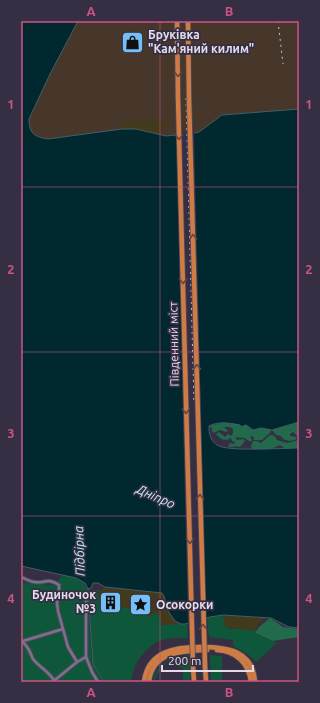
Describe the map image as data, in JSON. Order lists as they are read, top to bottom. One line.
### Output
{"streets":{"highway":["Південний міст"]},"water":["Дніпро","Підбірна"],"places":{"shop":["Бруківка \"Кам'яний килим\""],"building":["Будиночок №3"],"place":["Осокорки"]},"scale_bar":"200 m","grid":{"columns":["A","B"],"rows":["1","2","3","4"]}}
